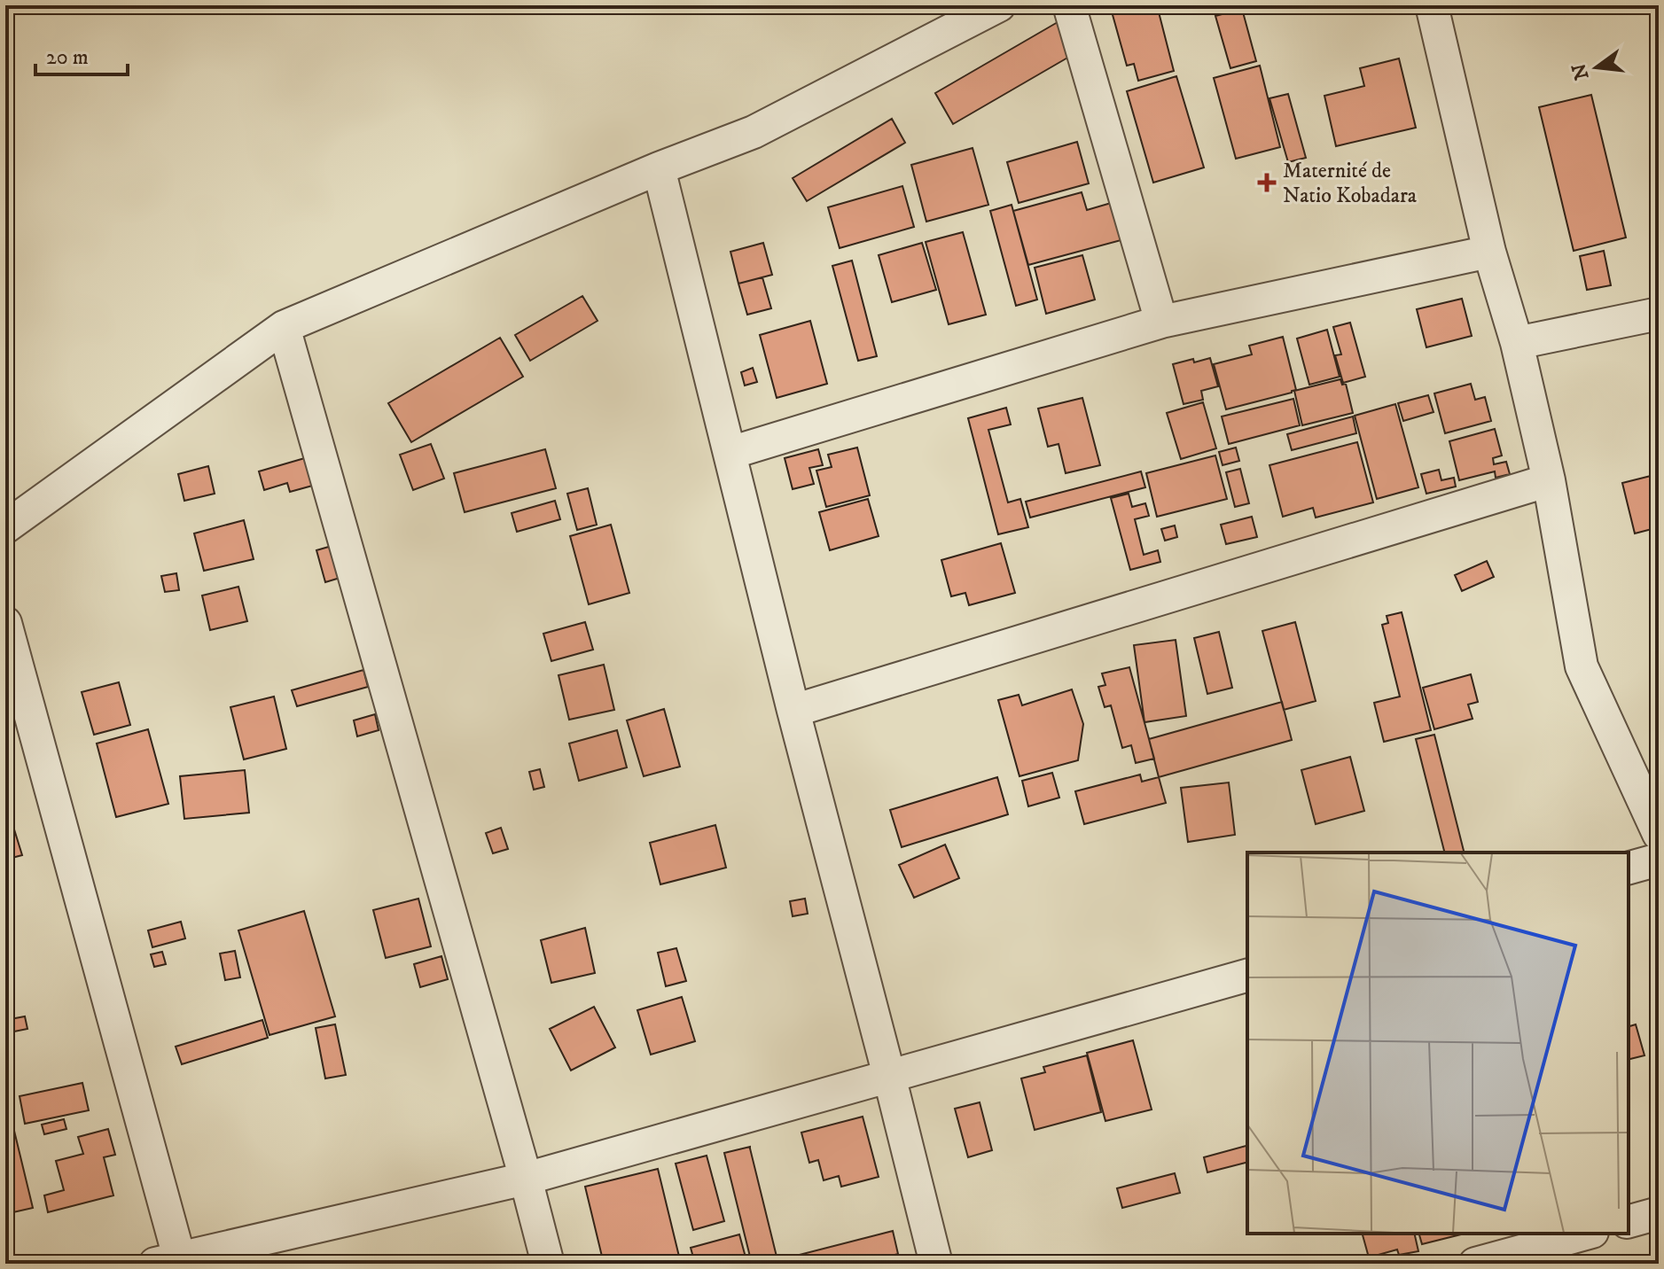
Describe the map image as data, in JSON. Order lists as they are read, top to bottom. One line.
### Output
{"places":{"health":["Maternité de Natio Kobadara"]},"scale_bar":"20 m","north":"left"}
